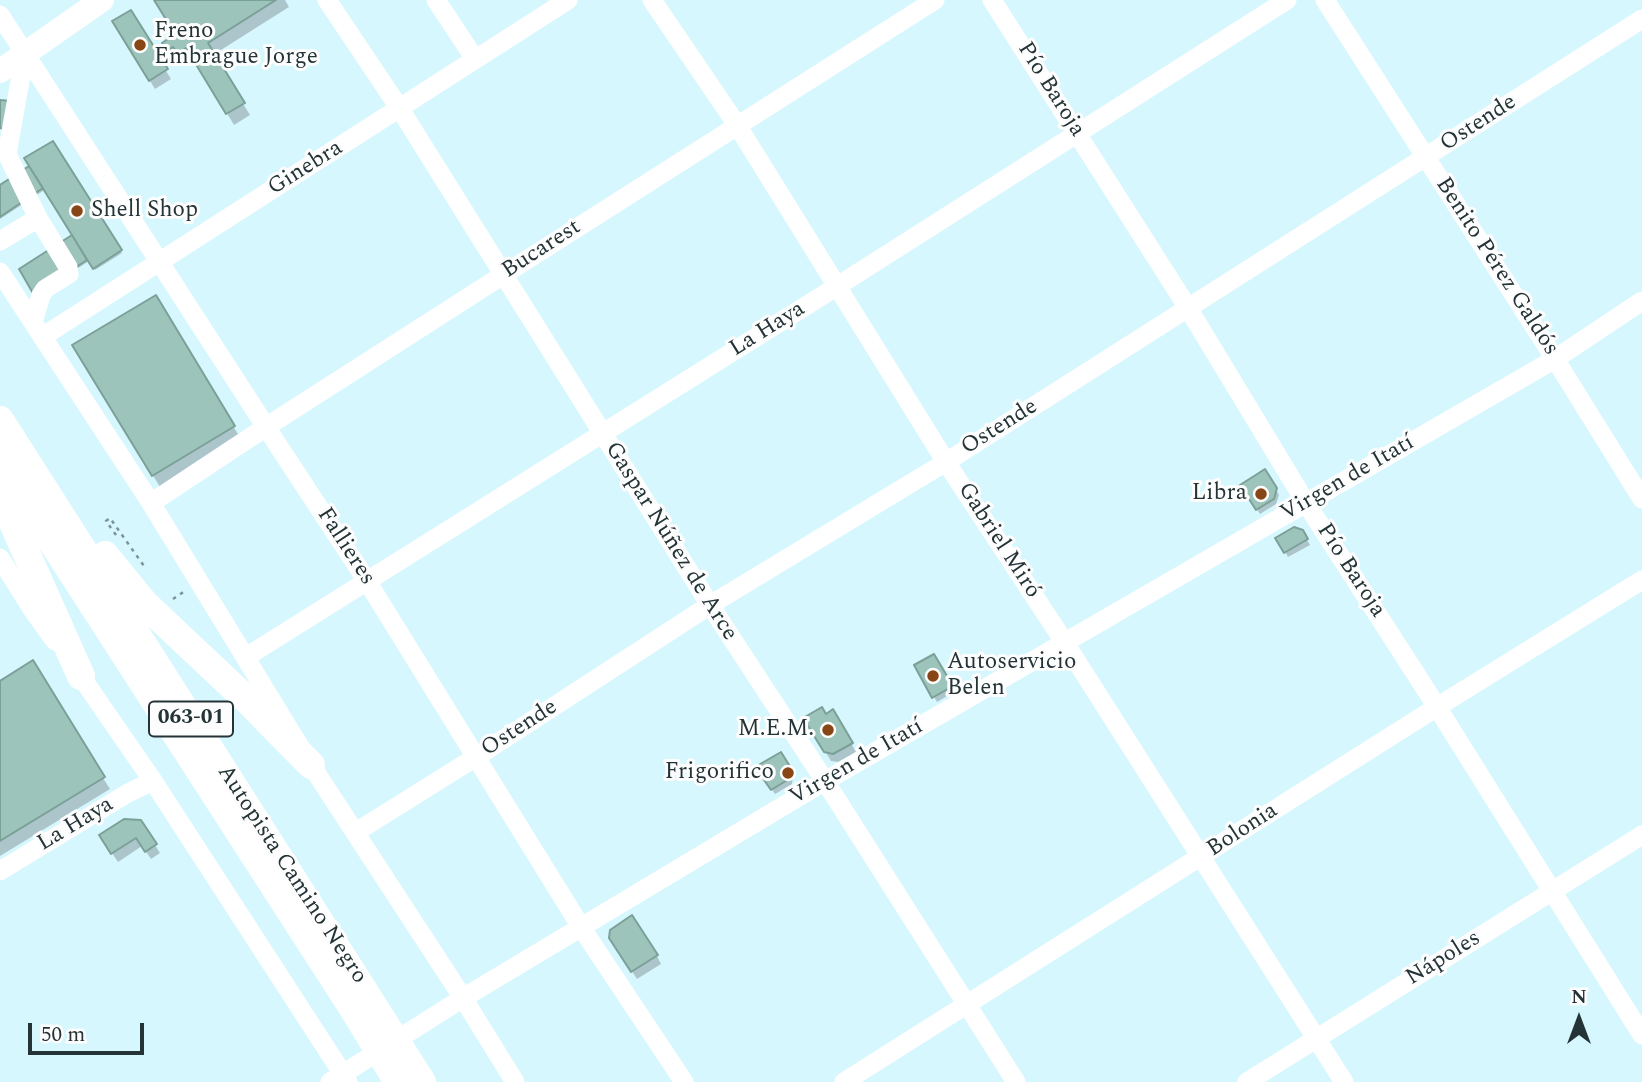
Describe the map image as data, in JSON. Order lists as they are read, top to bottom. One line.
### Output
{"streets":{"highway":["063-01","Autopista Camino Negro"],"street":["Pío Baroja","Ostende","Ginebra","Bucarest","Benito Pérez Galdós","La Haya","Virgen de Itatí","Gabriel Miró","Gaspar Núñez de Arce","Fallieres","Bolonia","Nápoles"]},"crossings":[["Pío Baroja","Ostende"],["Pío Baroja","La Haya"],["Pío Baroja","Virgen de Itatí"],["Pío Baroja","Bolonia"],["Pío Baroja","Nápoles"],["Ostende","Benito Pérez Galdós"],["Ostende","Gabriel Miró"],["Ostende","Gaspar Núñez de Arce"],["Ostende","Fallieres"],["Ginebra","Gaspar Núñez de Arce"],["Ginebra","Fallieres"],["Bucarest","Gabriel Miró"],["Bucarest","Gaspar Núñez de Arce"],["Bucarest","Fallieres"],["Benito Pérez Galdós","Virgen de Itatí"],["La Haya","Gabriel Miró"],["La Haya","Gaspar Núñez de Arce"],["La Haya","Fallieres"],["Virgen de Itatí","Gabriel Miró"],["Virgen de Itatí","Gaspar Núñez de Arce"],["Virgen de Itatí","Fallieres"],["Gabriel Miró","Bolonia"],["Gabriel Miró","Nápoles"],["Gaspar Núñez de Arce","Bolonia"]],"places":["Freno Embrague Jorge","Shell Shop","Libra","Autoservicio Belen","M.E.M.","Frigorifico"],"scale_bar":"50 m","north":"top"}
